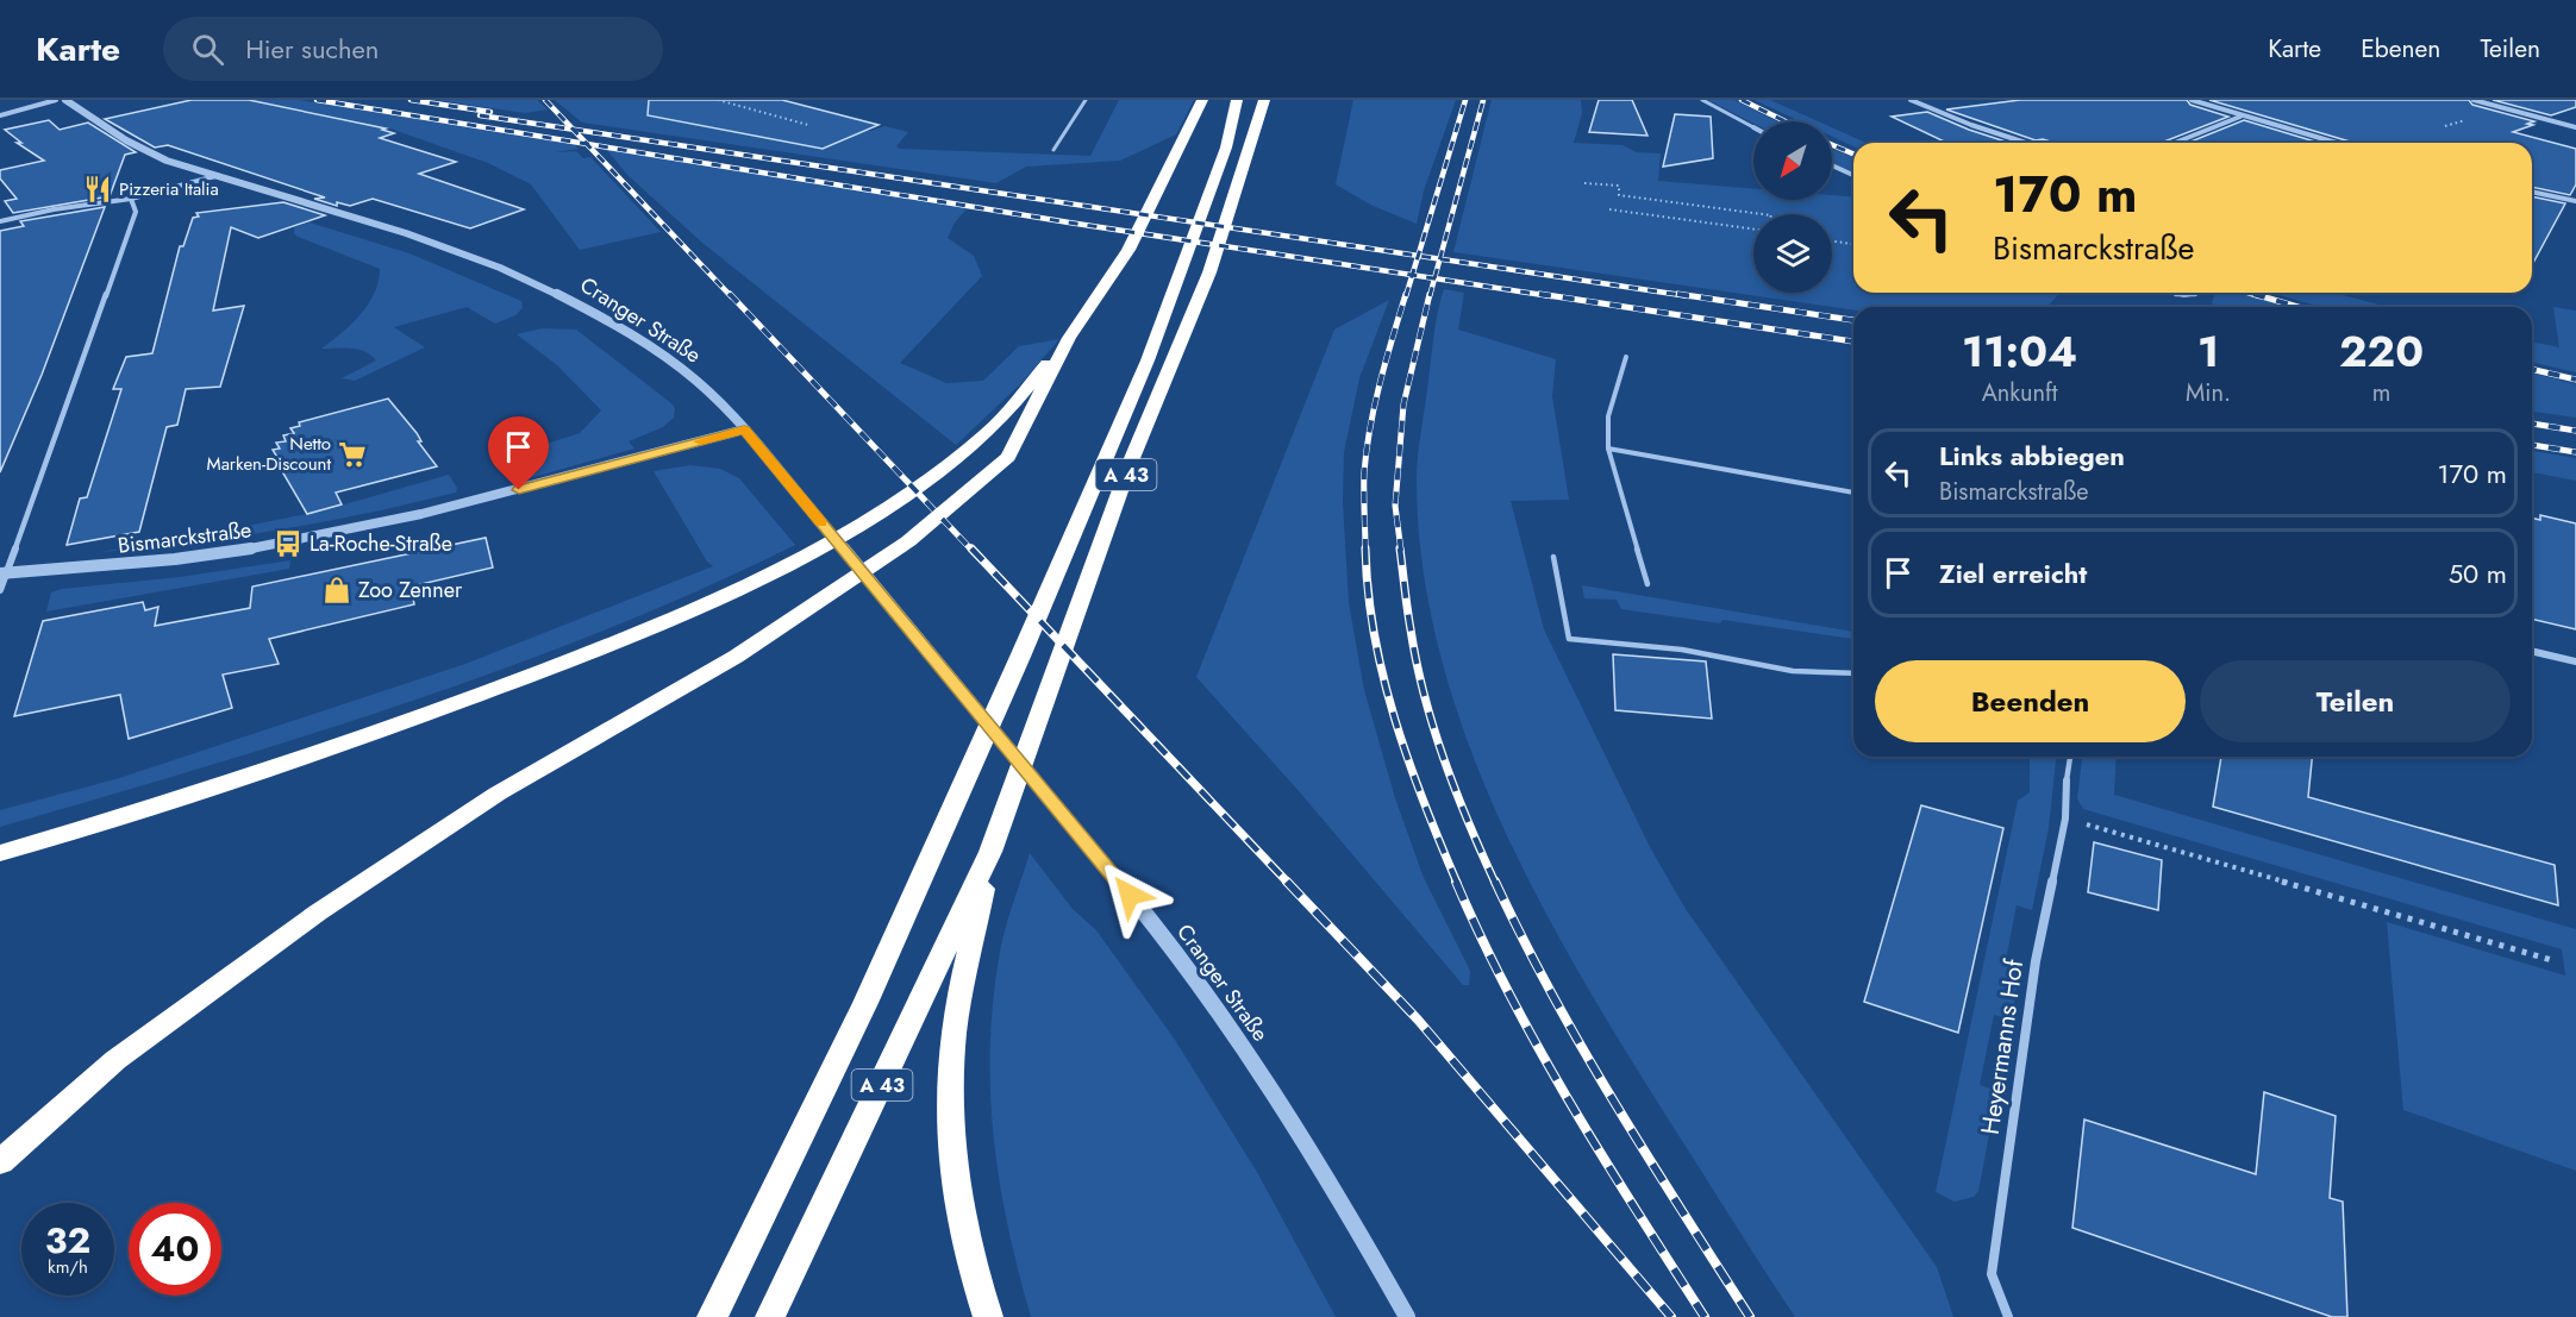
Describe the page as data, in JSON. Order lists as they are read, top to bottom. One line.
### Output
{"streets":{"highway":["A 43"],"street":["Cranger Straße","Bismarckstraße","Heyermanns Hof"]},"crossings":[["Cranger Straße","Bismarckstraße"]],"places":{"restaurant":["Pizzeria Italia"],"supermarket":["Netto Marken-Discount"],"bus stop":["La-Roche-Straße"],"shop":["Zoo Zenner"]},"north":"bottom left","page":{"header":"Karte","search":"Hier suchen","nav":["Karte","Ebenen","Teilen"],"turn":["170 m","Bismarckstraße"],"eta":["11:04","Ankunft","1","Min.","220","m"],"list":[{"name":"Links abbiegen","note":"Bismarckstraße","value":"170 m"},{"name":"Ziel erreicht","value":"50 m"}],"buttons":["Beenden","Teilen"],"speed":"32 km/h","limit":"40"}}
